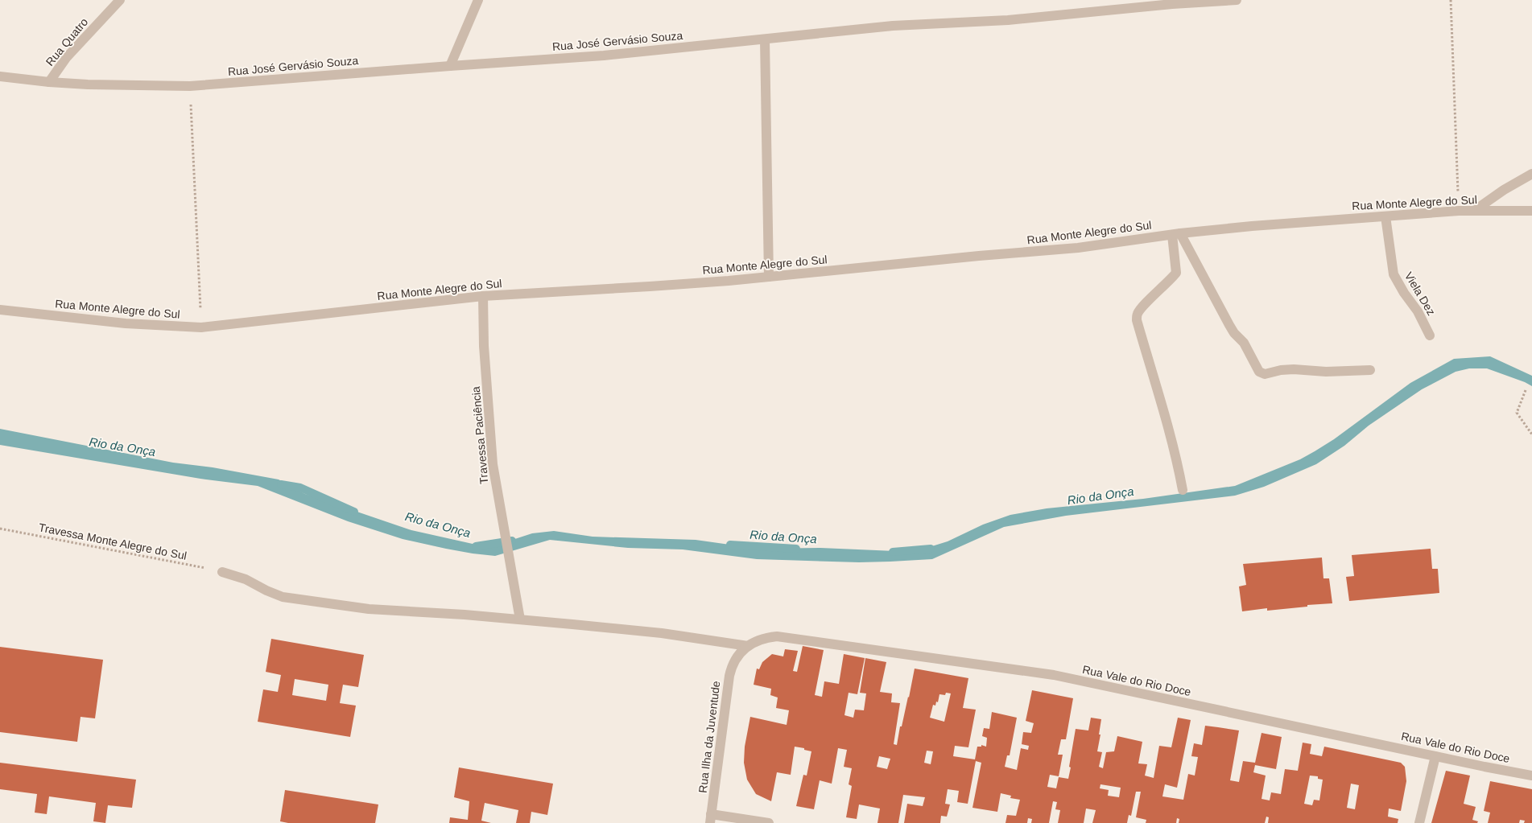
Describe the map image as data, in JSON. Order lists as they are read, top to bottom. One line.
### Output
{"streets":{"street":["Rua José Gervásio Souza","Rua Quatro","Rua Monte Alegre do Sul","Viela Dez","Travessa Paciência","Rua Vale do Rio Doce","Rua Ilha da Juventude"],"path":["Travessa Monte Alegre do Sul"]},"crossings":[["Rua José Gervásio Souza","Rua Quatro"],["Rua Monte Alegre do Sul","Viela Dez"],["Rua Monte Alegre do Sul","Travessa Paciência"],["Rua Vale do Rio Doce","Rua Ilha da Juventude"]],"water":["Rio da Onça"]}
